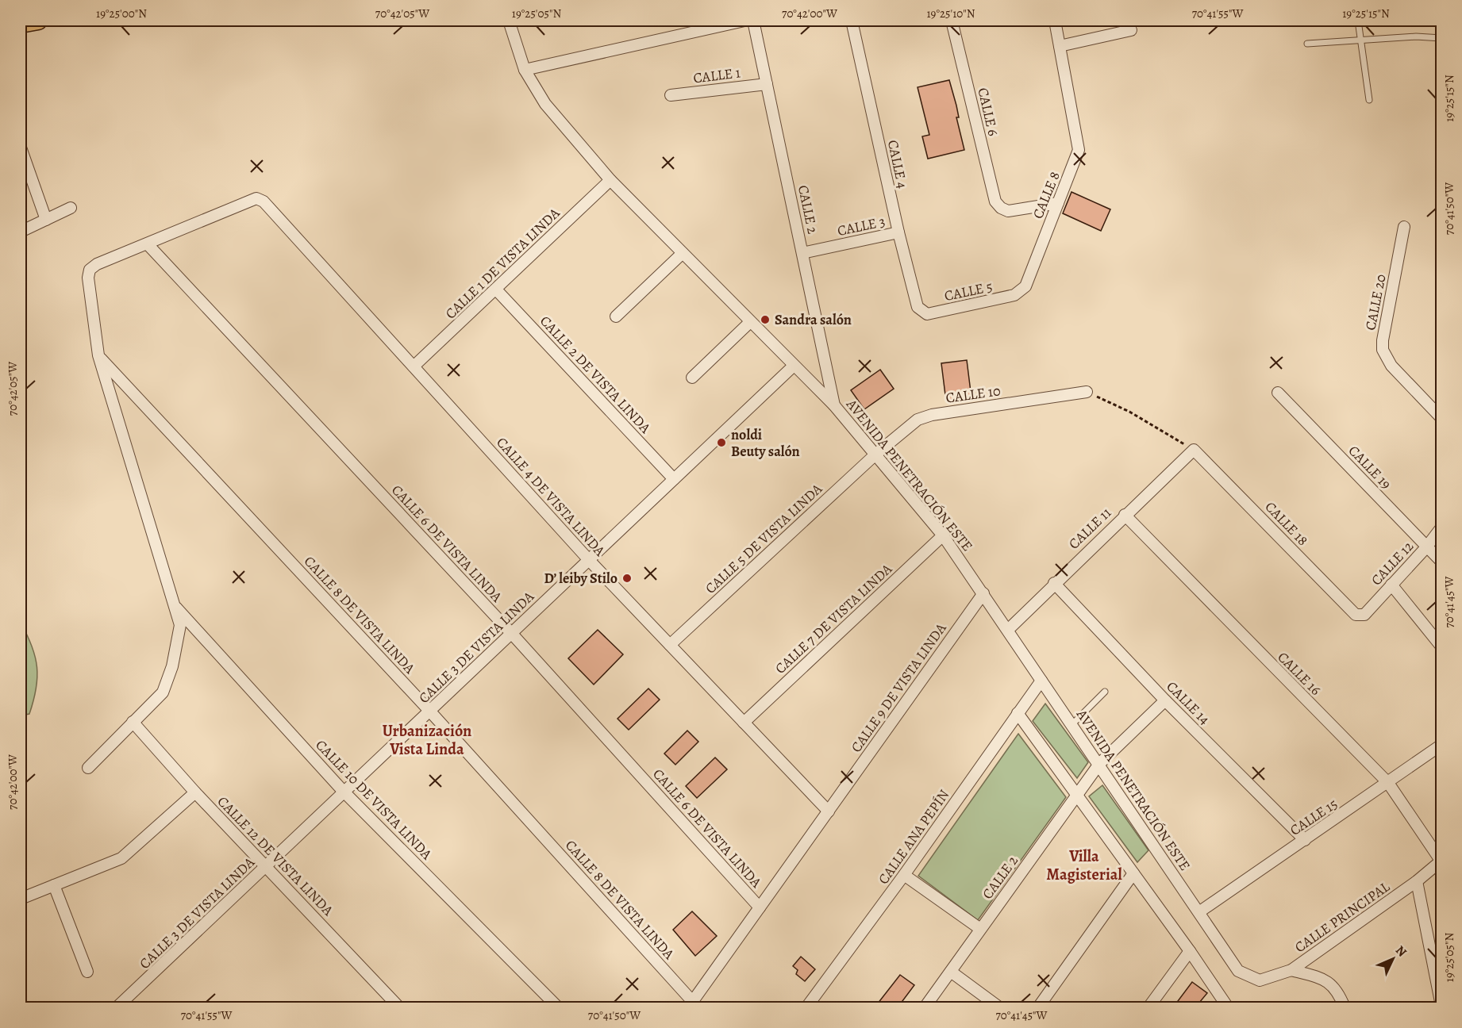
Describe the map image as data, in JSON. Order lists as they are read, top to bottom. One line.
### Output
{"streets":{"street":["CALLE 1","CALLE 6","CALLE 4","CALLE 8","CALLE 2","CALLE 3","CALLE 1 DE VISTA LINDA","CALLE 5","CALLE 20","CALLE 2 DE VISTA LINDA","CALLE 10","CALLE 19","AVENIDA PENETRACIÓN ESTE","CALLE 4 DE VISTA LINDA","CALLE 18","CALLE 11","CALLE 5 DE VISTA LINDA","CALLE 6 DE VISTA LINDA","CALLE 12","CALLE 8 DE VISTA LINDA","CALLE 7 DE VISTA LINDA","CALLE 3 DE VISTA LINDA","CALLE 16","CALLE 9 DE VISTA LINDA","CALLE 14","CALLE 10 DE VISTA LINDA","CALLE 15","CALLE ANA PEPÍN","CALLE 12 DE VISTA LINDA","CALLE PRINCIPAL"]},"crossings":[["CALLE 1","CALLE 2"],["CALLE 6","CALLE 8"],["CALLE 4","CALLE 3"],["CALLE 4","CALLE 5"],["CALLE 8","CALLE 5"],["CALLE 2","CALLE 3"],["CALLE 2","AVENIDA PENETRACIÓN ESTE"],["CALLE 2","CALLE 14"],["CALLE 1 DE VISTA LINDA","CALLE 2 DE VISTA LINDA"],["CALLE 1 DE VISTA LINDA","AVENIDA PENETRACIÓN ESTE"],["CALLE 1 DE VISTA LINDA","CALLE 4 DE VISTA LINDA"],["CALLE 2 DE VISTA LINDA","CALLE 3 DE VISTA LINDA"],["CALLE 10","AVENIDA PENETRACIÓN ESTE"],["CALLE 10","CALLE 5 DE VISTA LINDA"],["CALLE 19","CALLE 12"],["AVENIDA PENETRACIÓN ESTE","CALLE 11"],["AVENIDA PENETRACIÓN ESTE","CALLE 5 DE VISTA LINDA"],["AVENIDA PENETRACIÓN ESTE","CALLE 7 DE VISTA LINDA"],["AVENIDA PENETRACIÓN ESTE","CALLE 3 DE VISTA LINDA"],["AVENIDA PENETRACIÓN ESTE","CALLE 9 DE VISTA LINDA"],["AVENIDA PENETRACIÓN ESTE","CALLE 15"],["AVENIDA PENETRACIÓN ESTE","CALLE ANA PEPÍN"],["AVENIDA PENETRACIÓN ESTE","CALLE PRINCIPAL"],["CALLE 4 DE VISTA LINDA","CALLE 5 DE VISTA LINDA"],["CALLE 4 DE VISTA LINDA","CALLE 6 DE VISTA LINDA"],["CALLE 4 DE VISTA LINDA","CALLE 7 DE VISTA LINDA"],["CALLE 4 DE VISTA LINDA","CALLE 3 DE VISTA LINDA"],["CALLE 4 DE VISTA LINDA","CALLE 9 DE VISTA LINDA"],["CALLE 18","CALLE 11"],["CALLE 18","CALLE 12"],["CALLE 11","CALLE 16"],["CALLE 11","CALLE 14"],["CALLE 6 DE VISTA LINDA","CALLE 3 DE VISTA LINDA"],["CALLE 6 DE VISTA LINDA","CALLE 9 DE VISTA LINDA"],["CALLE 8 DE VISTA LINDA","CALLE 3 DE VISTA LINDA"],["CALLE 8 DE VISTA LINDA","CALLE 9 DE VISTA LINDA"],["CALLE 3 DE VISTA LINDA","CALLE 10 DE VISTA LINDA"],["CALLE 3 DE VISTA LINDA","CALLE 12 DE VISTA LINDA"],["CALLE 16","CALLE 15"],["CALLE 16","CALLE PRINCIPAL"],["CALLE 14","CALLE 15"]],"districts":["Urbanización Vista Linda","Villa Magisterial"],"places":["Sandra salón","noldi Beuty salón","D’ leiby Stilo"],"north":"top right","coordinates":["19°25'00\"N","70°42'05\"W","19°25'05\"N","70°42'00\"W","19°25'10\"N","70°41'55\"W","19°25'15\"N","70°41'50\"W","70°41'45\"W"]}
